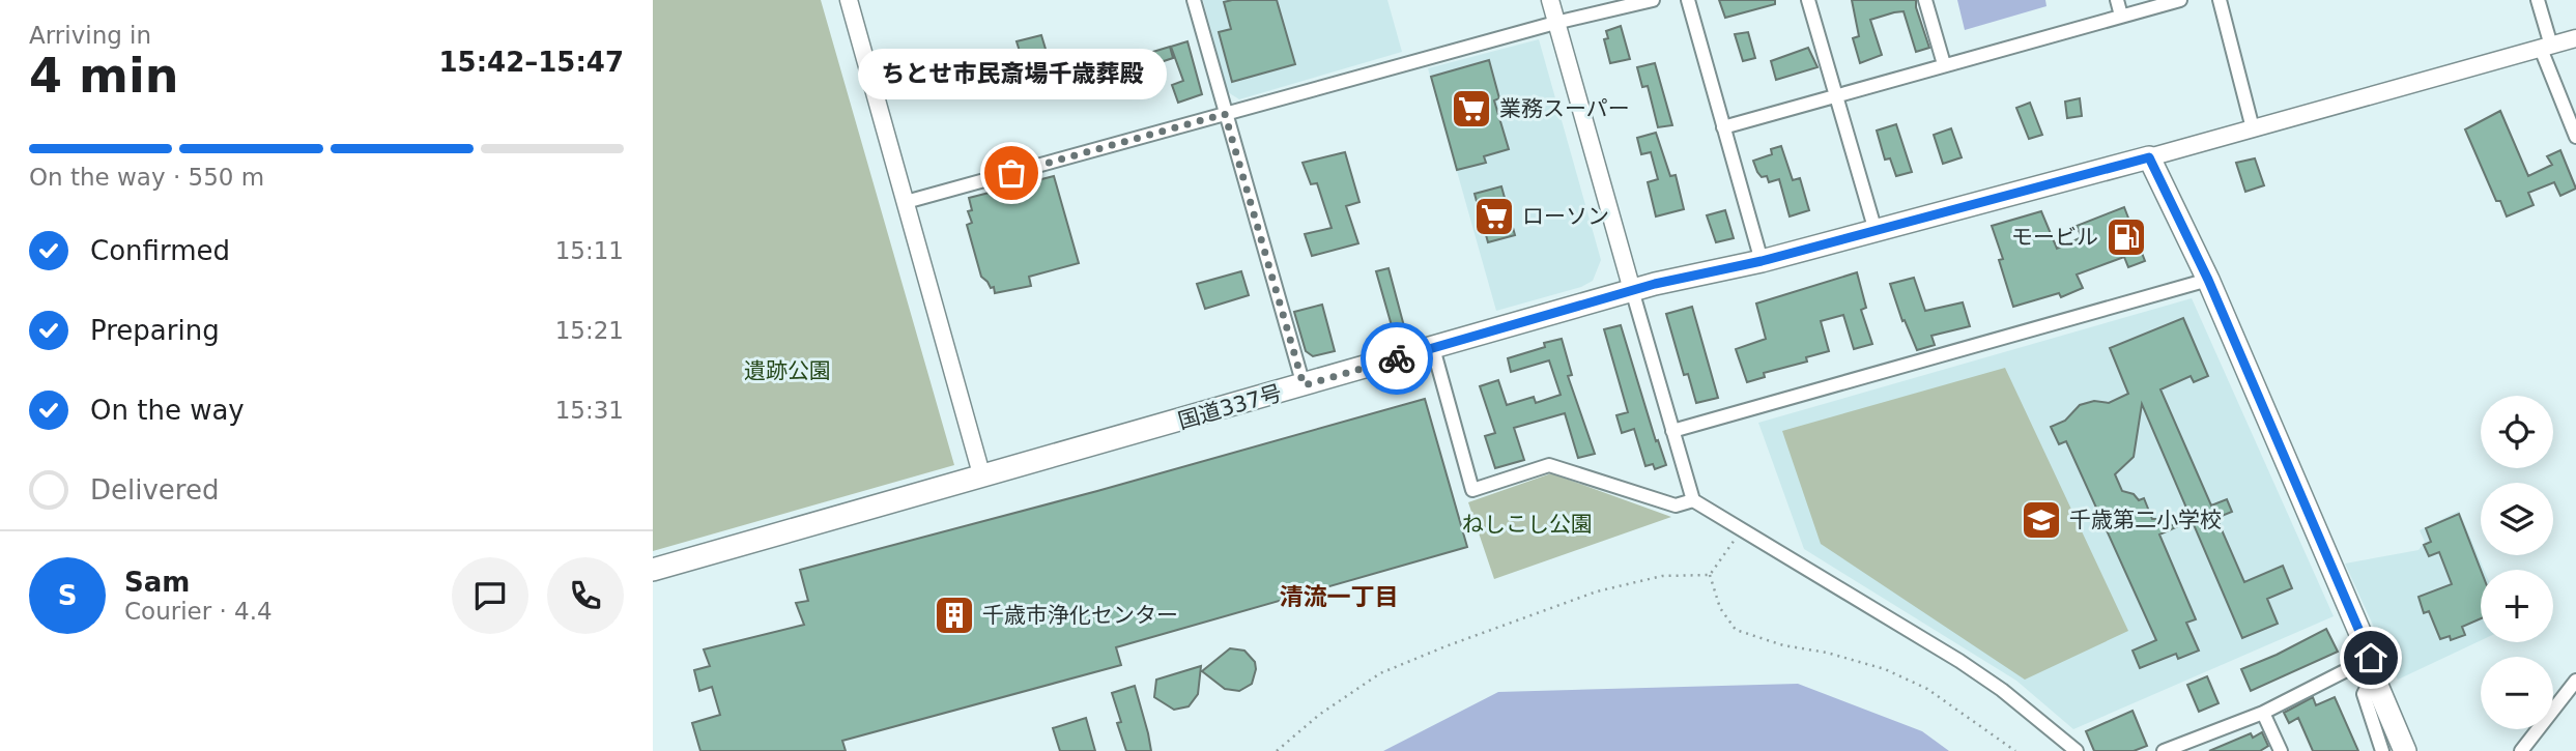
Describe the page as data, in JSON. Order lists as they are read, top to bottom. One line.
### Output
{"streets":{"highway":["国道337号"]},"districts":["清流一丁目"],"parks":["遺跡公園","ねしこし公園"],"places":{"supermarket":["業務スーパー","ローソン"],"other":["ちとせ市民斎場千歳葬殿"],"fuel station":["モービル"],"school or university":["千歳第二小学校"],"building":["千歳市浄化センター"]},"page":{"heading":["4 min","Arriving in","15:42–15:47"],"panel":["Sam","Courier · 4.4"],"bubble":"ちとせ市民斎場千歳葬殿","bar":"On the way · 550 m","list":[["Confirmed","15:11"],["Preparing","15:21"],["On the way","15:31"],"Delivered"],"map_buttons":["+","−"],"round":"S"}}
